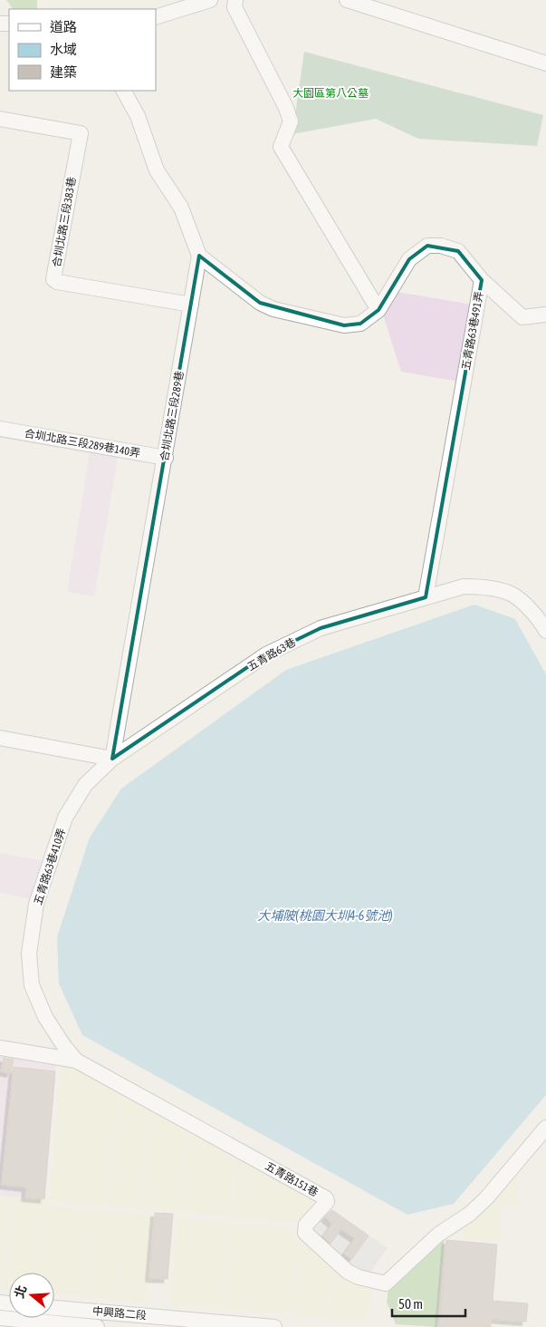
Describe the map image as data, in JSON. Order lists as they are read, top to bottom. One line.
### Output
{"streets":{"street":["合圳北路三段383巷","五青路63巷491弄","合圳北路三段289巷","合圳北路三段289巷140弄","五青路63巷","五青路63巷410弄","五青路151巷","中興路二段"]},"crossings":[["合圳北路三段383巷","合圳北路三段289巷"],["五青路63巷491弄","合圳北路三段289巷"],["五青路63巷491弄","五青路63巷"],["合圳北路三段289巷","合圳北路三段289巷140弄"],["合圳北路三段289巷","五青路63巷"],["合圳北路三段289巷","五青路63巷410弄"],["五青路63巷","五青路63巷410弄"],["五青路63巷410弄","五青路151巷"]],"water":["大埔陂(桃園大圳4-6號池)"],"parks":["大園區第八公墓"],"legend":["道路","水域","建築"],"scale_bar":"50 m","north":"left"}
